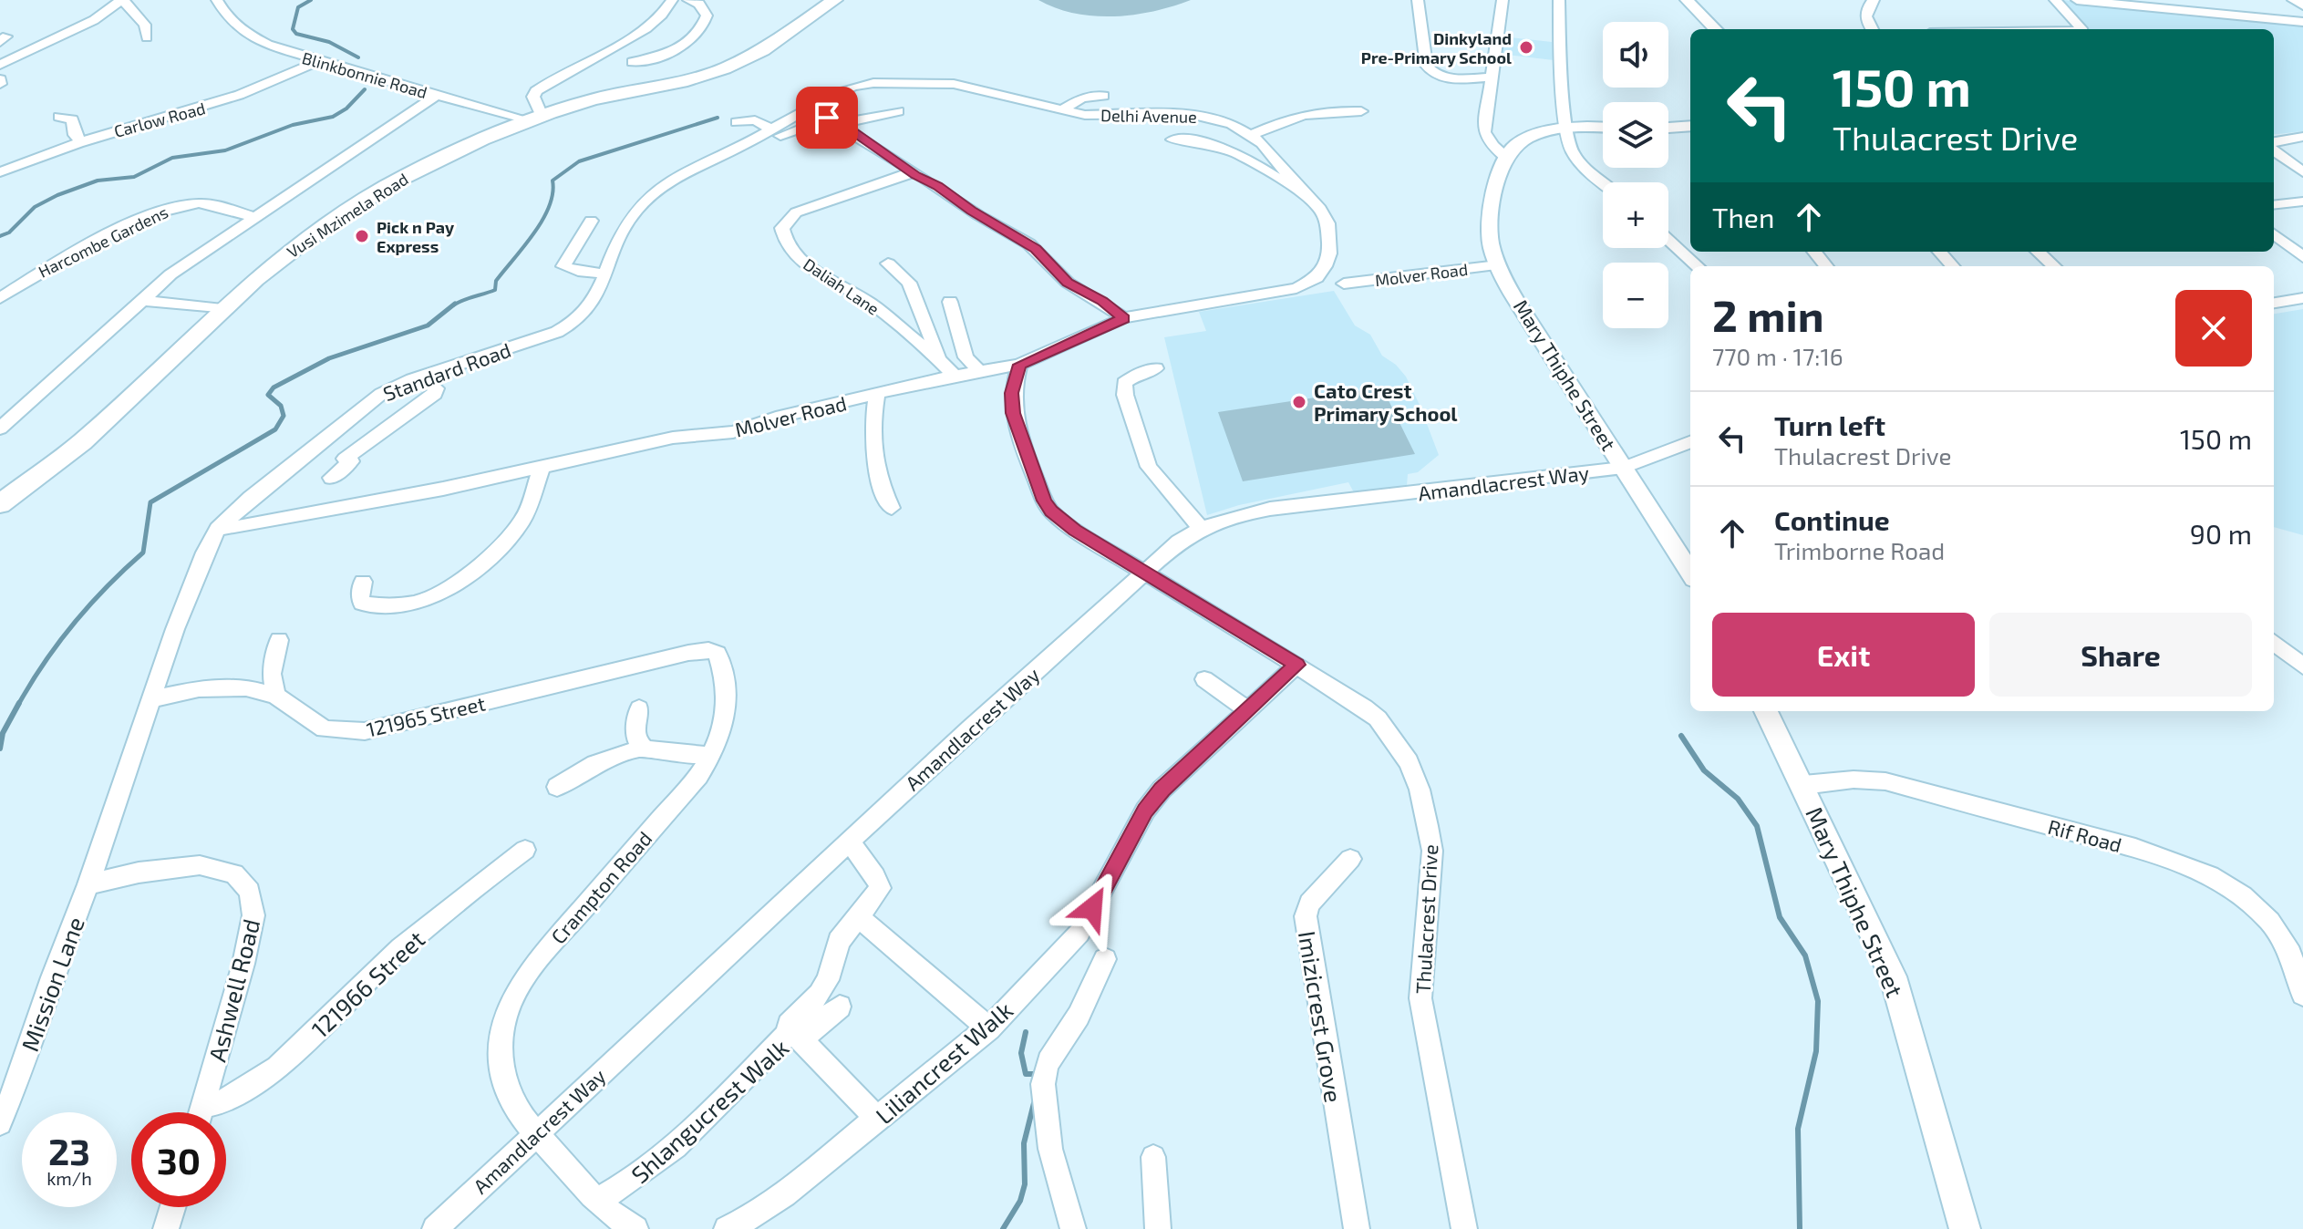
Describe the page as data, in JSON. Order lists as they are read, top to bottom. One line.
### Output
{"streets":{"main road":["Vusi Mzimela Road"],"street":["Blinkbonnie Road","Delhi Avenue","Carlow Road","Harcombe Gardens","Molver Road","Daliah Lane","Standard Road","Mary Thiphe Street","Amandlacrest Way","121965 Street","Rif Road","Crampton Road","Thulacrest Drive","Mission Lane","121966 Street","Ashwell Road","Imizicrest Grove","Liliancrest Walk","Shlangucrest Walk"]},"crossings":[["Blinkbonnie Road","Carlow Road"],["Blinkbonnie Road","Vusi Mzimela Road"],["Delhi Avenue","Molver Road"],["Delhi Avenue","Standard Road"],["Molver Road","Daliah Lane"],["Molver Road","Standard Road"],["Molver Road","Mary Thiphe Street"],["Molver Road","Thulacrest Drive"],["Standard Road","121965 Street"],["Standard Road","Mission Lane"],["Standard Road","Ashwell Road"],["Mary Thiphe Street","Amandlacrest Way"],["Mary Thiphe Street","Rif Road"],["Amandlacrest Way","Crampton Road"],["Amandlacrest Way","Thulacrest Drive"],["121965 Street","Crampton Road"],["Thulacrest Drive","Liliancrest Walk"],["Mission Lane","Ashwell Road"],["121966 Street","Ashwell Road"],["Liliancrest Walk","Shlangucrest Walk"]],"places":["Dinkyland Pre-Primary School","Pick n Pay Express","Cato Crest Primary School"],"page":{"map_buttons":["+","−"],"turn":["150 m","Thulacrest Drive"],"then":"Then","heading":["2 min","770 m · 17:16"],"list":[{"name":"Turn left","note":"Thulacrest Drive","value":"150 m"},{"name":"Continue","note":"Trimborne Road","value":"90 m"}],"buttons":["Exit","Share"],"speed":"23 km/h","limit":"30"}}
